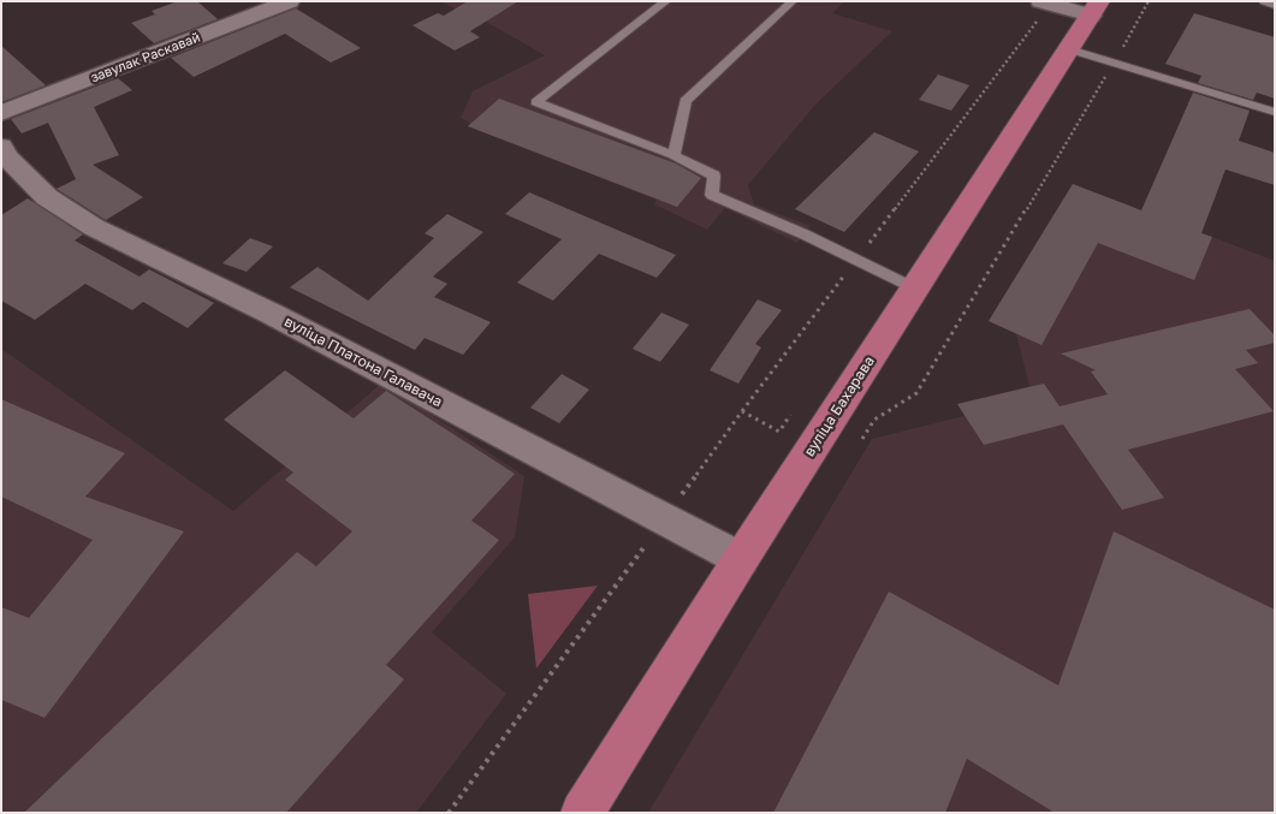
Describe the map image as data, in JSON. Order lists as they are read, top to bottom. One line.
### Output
{"streets":{"main road":["вуліца Бахарава"],"street":["завулак Раскавай","вуліца Платона Галавача"]},"crossings":[["вуліца Платона Галавача","вуліца Бахарава"]]}
